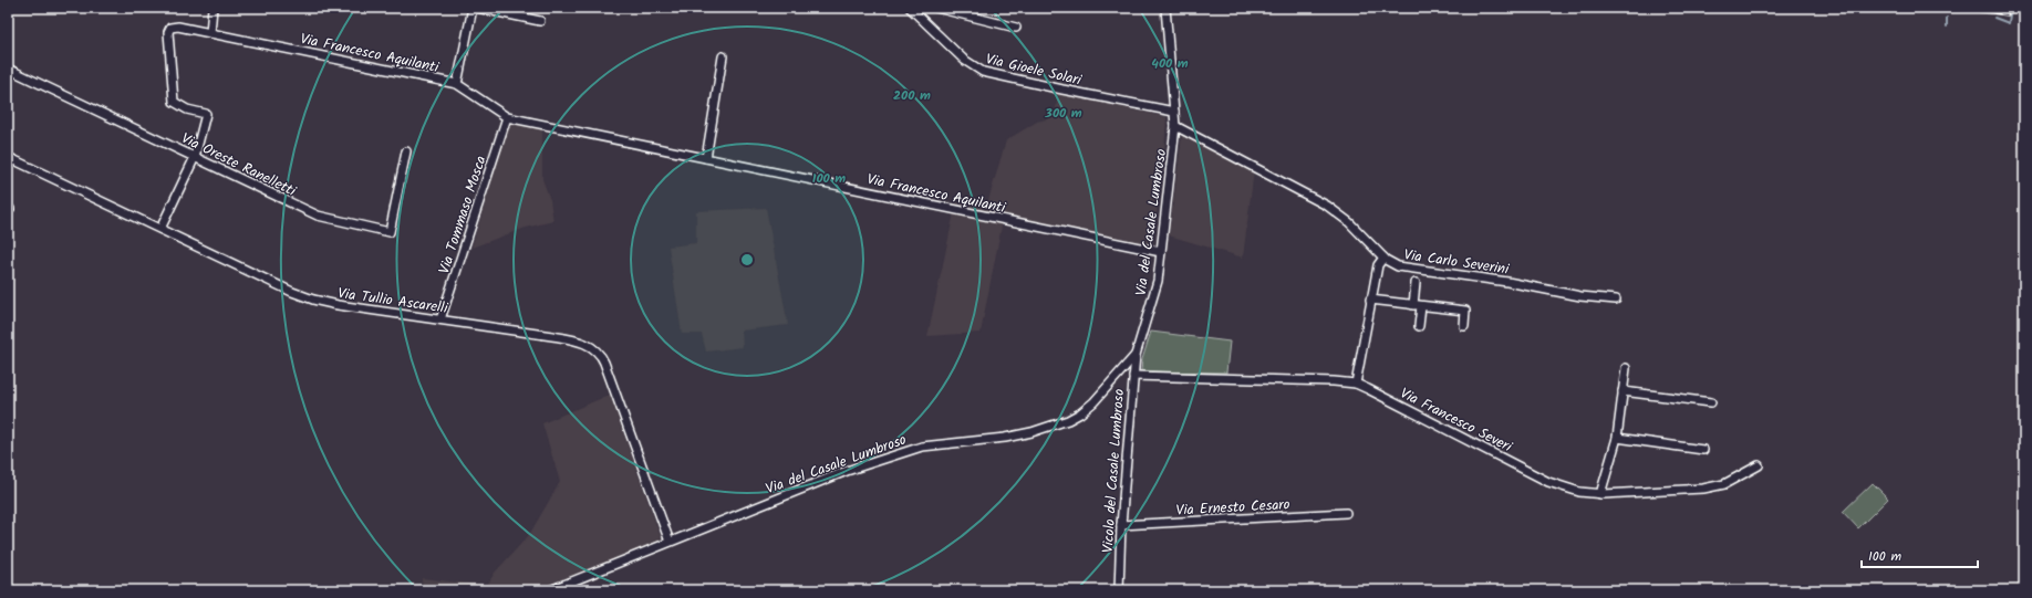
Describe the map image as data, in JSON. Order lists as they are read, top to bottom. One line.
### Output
{"streets":{"street":["Via Francesco Aquilanti","Via Gioele Solari","Via Oreste Ranelletti","Via Tommaso Mosca","Via del Casale Lumbroso","Via Carlo Severini","Via Tullio Ascarelli","Via Francesco Severi","Vicolo del Casale Lumbroso","Via Ernesto Cesaro"]},"crossings":[["Via Francesco Aquilanti","Via Oreste Ranelletti"],["Via Francesco Aquilanti","Via Tommaso Mosca"],["Via Francesco Aquilanti","Via del Casale Lumbroso"],["Via Gioele Solari","Via del Casale Lumbroso"],["Via Tommaso Mosca","Via Tullio Ascarelli"],["Via del Casale Lumbroso","Via Carlo Severini"],["Via del Casale Lumbroso","Via Tullio Ascarelli"],["Via del Casale Lumbroso","Vicolo del Casale Lumbroso"],["Via Francesco Severi","Vicolo del Casale Lumbroso"],["Vicolo del Casale Lumbroso","Via Ernesto Cesaro"]],"scale_bar":"100 m","rings":["400 m","200 m","300 m","100 m"]}
